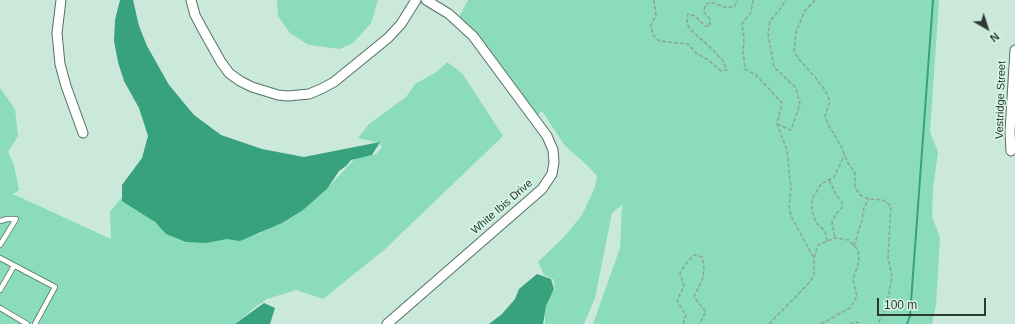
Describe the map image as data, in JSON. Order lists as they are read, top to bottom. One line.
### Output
{"streets":{"street":["Vestridge Street","White Ibis Drive"]},"scale_bar":"100 m","north":"bottom right"}
